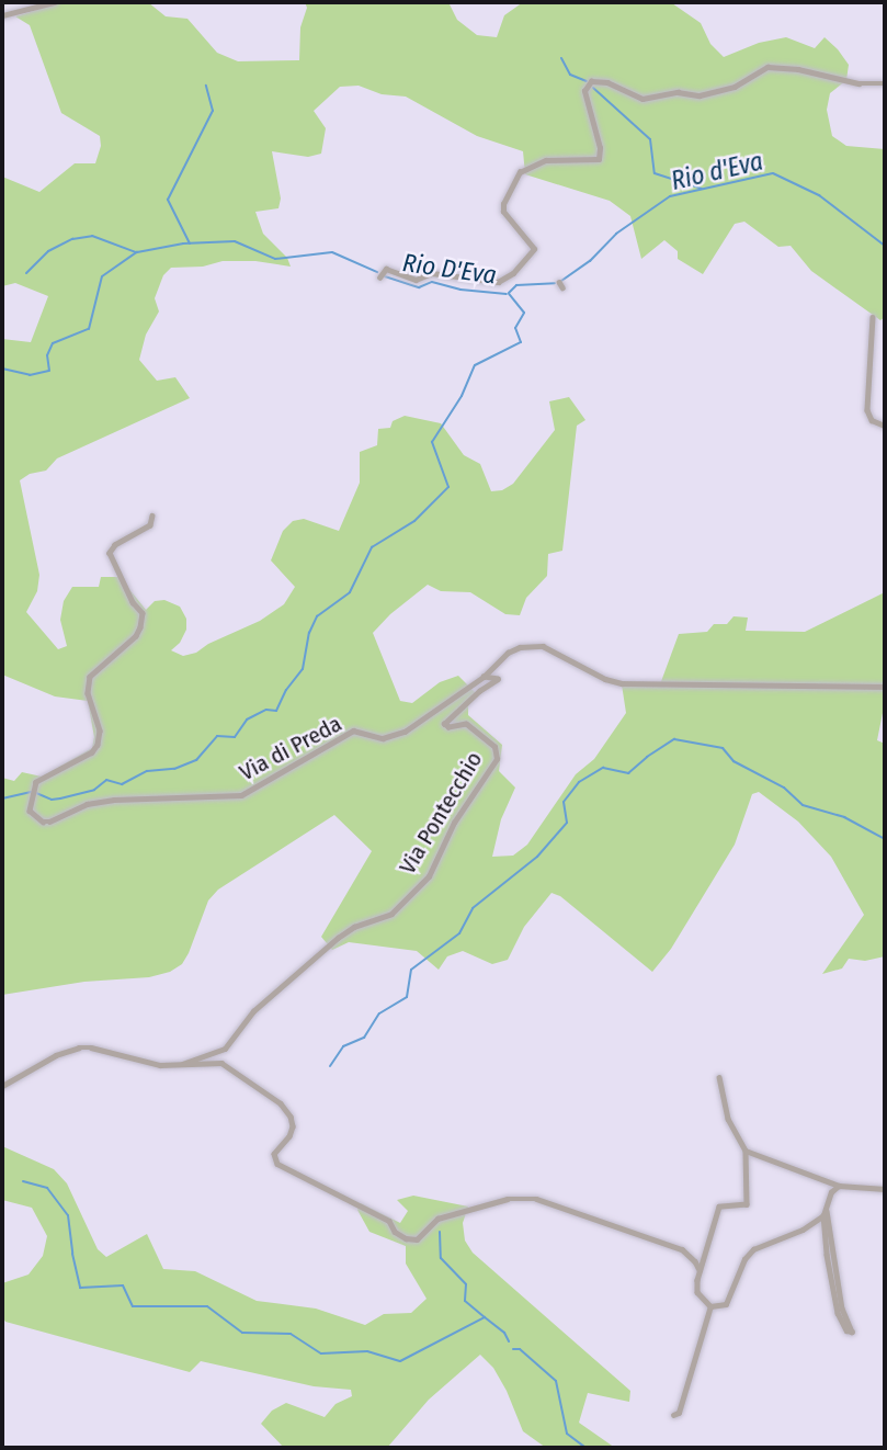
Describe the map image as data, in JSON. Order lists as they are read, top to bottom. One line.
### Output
{"streets":{"street":["Via di Preda","Via Pontecchio"]},"crossings":[["Via di Preda","Via Pontecchio"]],"water":["Rio d'Eva","Rio D'Eva"]}
